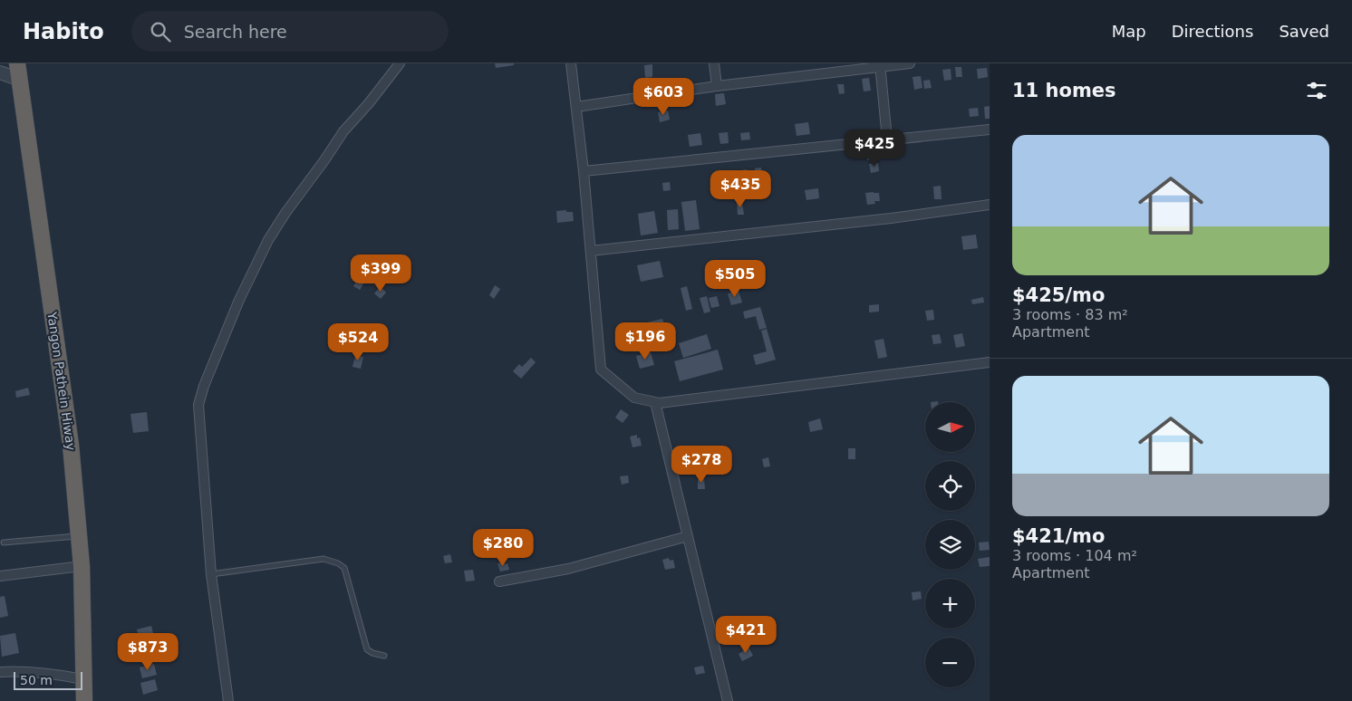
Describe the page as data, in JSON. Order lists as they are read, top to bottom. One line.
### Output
{"streets":{"highway":["Yangon Pathein Hiway"]},"scale_bar":"50 m","north":"right","page":{"header":"Habito","search":"Search here","nav":["Map","Directions","Saved"],"heading":"11 homes","price":["$603","$425","$435","$399","$505","$196","$524","$278","$280","$421","$873"],"list":[{"name":"$425/mo","note":"3 rooms · 83 m² · Apartment"},{"name":"$421/mo","note":"3 rooms · 104 m² · Apartment"}],"map_buttons":["+","−"],"scale":"50 m"}}
